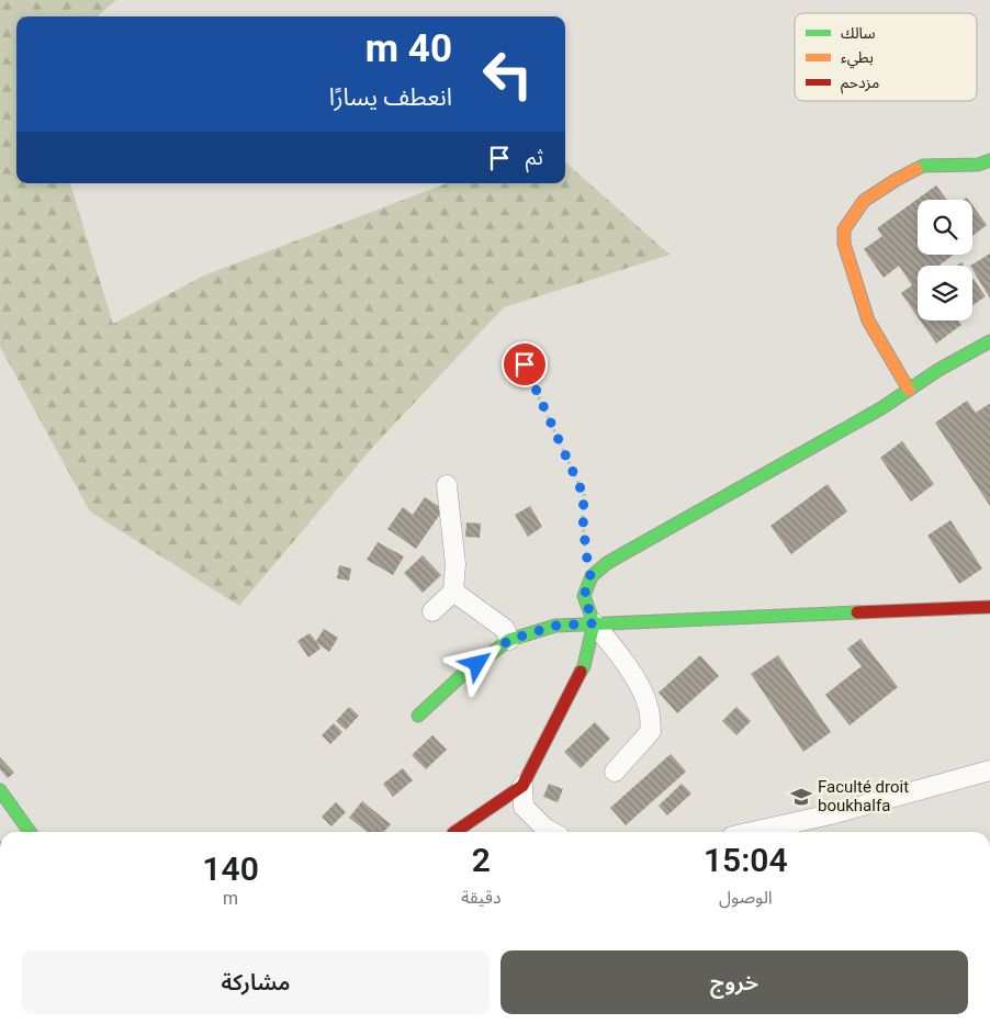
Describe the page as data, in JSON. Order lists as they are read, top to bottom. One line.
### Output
{"places":{"school or university":["Faculté droit boukhalfa"]},"legend":["سالك","بطيء","مزدحم"],"page":{"turn":["40 m","انعطف يسارًا"],"then":"ثم","eta":["15:04","الوصول","2","دقيقة","140","m"],"buttons":["خروج","مشاركة"]}}
